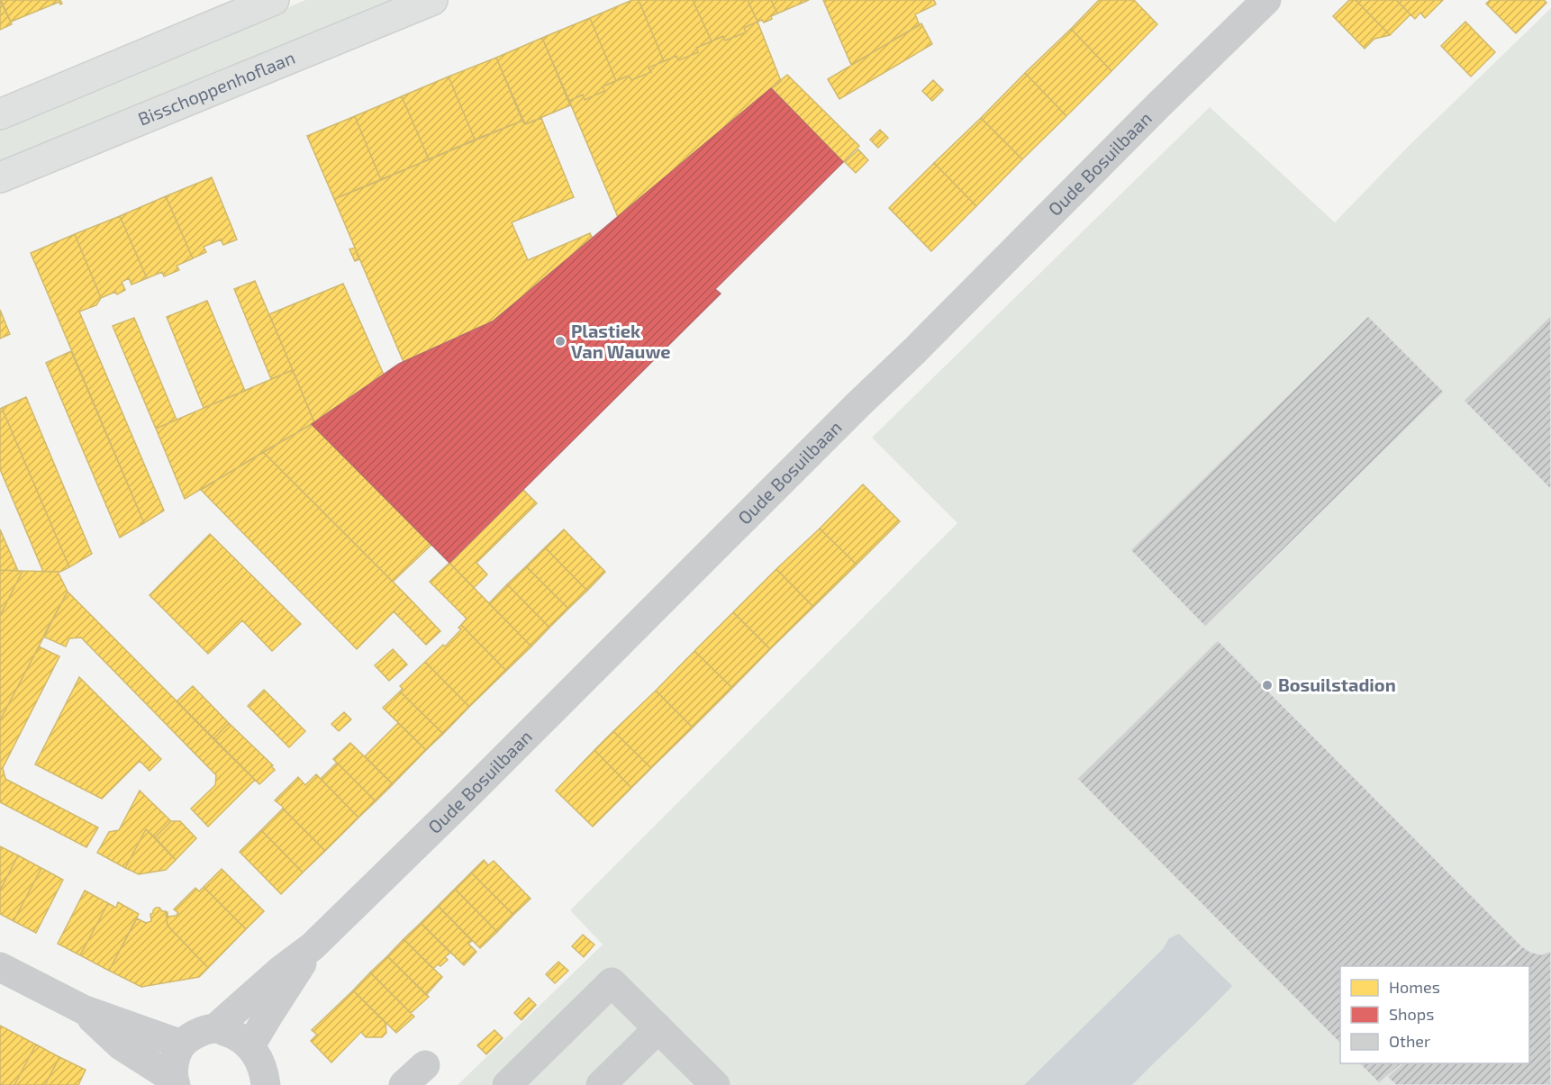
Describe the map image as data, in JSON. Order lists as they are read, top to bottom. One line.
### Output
{"streets":{"main road":["Bisschoppenhoflaan"],"street":["Oude Bosuilbaan"]},"places":["Plastiek Van Wauwe","Bosuilstadion"],"legend":["Homes","Shops","Other"]}
